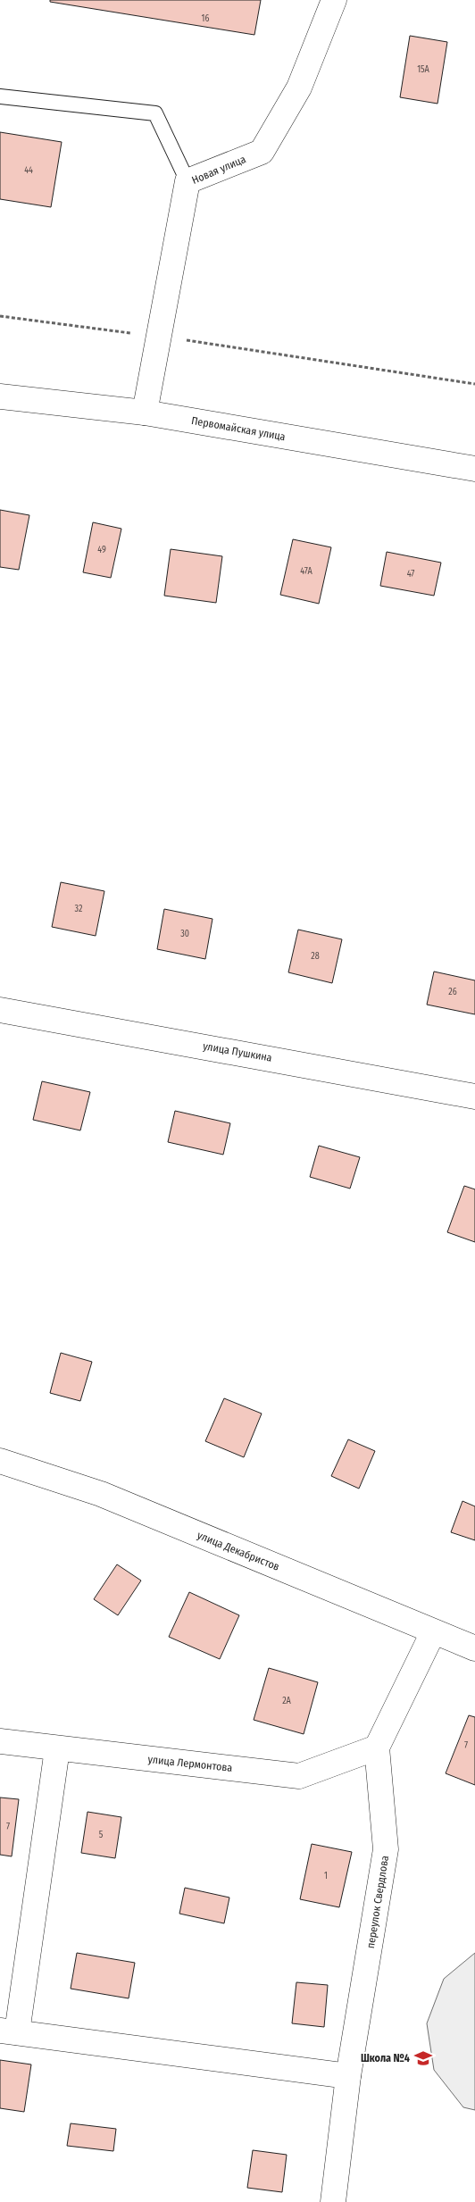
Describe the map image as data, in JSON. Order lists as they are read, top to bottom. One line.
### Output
{"streets":{"street":["Новая улица","Первомайская улица","улица Пушкина","улица Декабристов","улица Лермонтова","переулок Свердлова"]},"crossings":[["Новая улица","Первомайская улица"],["улица Лермонтова","переулок Свердлова"]],"places":{"school or university":["Школа №4"]},"house_numbers":["16","15А","44","49","47А","47","32","30","28","26","2А","7","7","5","1"]}
